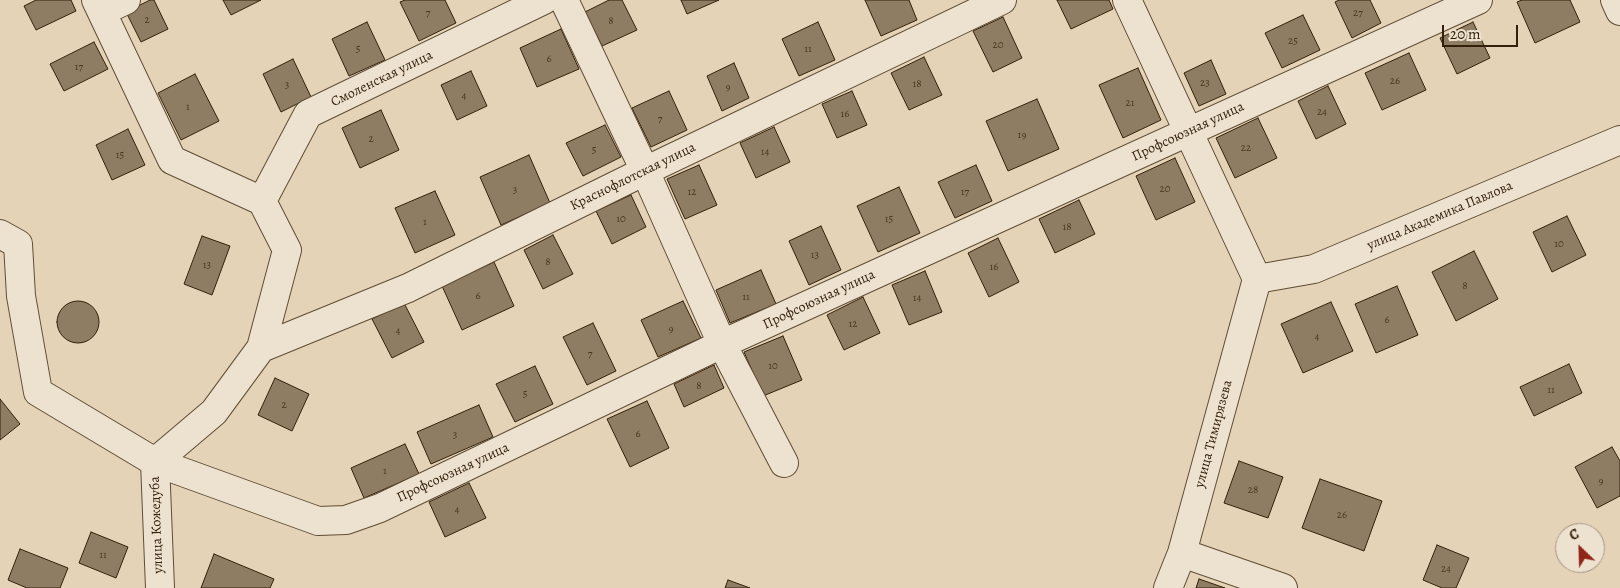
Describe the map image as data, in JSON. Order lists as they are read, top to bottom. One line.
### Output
{"streets":{"street":["Смоленская улица","Профсоюзная улица","Краснофлотская улица","улица Академика Павлова","улица Тимирязева","улица Кожедуба"]},"crossings":[["Профсоюзная улица","улица Кожедуба"],["улица Академика Павлова","улица Тимирязева"]],"house_numbers":["7","27","2","8","25","20","5","11","6","17","26","23","18","3","9","4","21","1","24","16","7","19","2","22","5","14","15","20","3","12","17","10","15","1","18","10","13","8","13","16","8","6","11","14","6","12","9","4","4","7","10","8","11","5","2","6","3","1","9","28","4","26","11","24"],"scale_bar":"20 m","north":"top left"}
